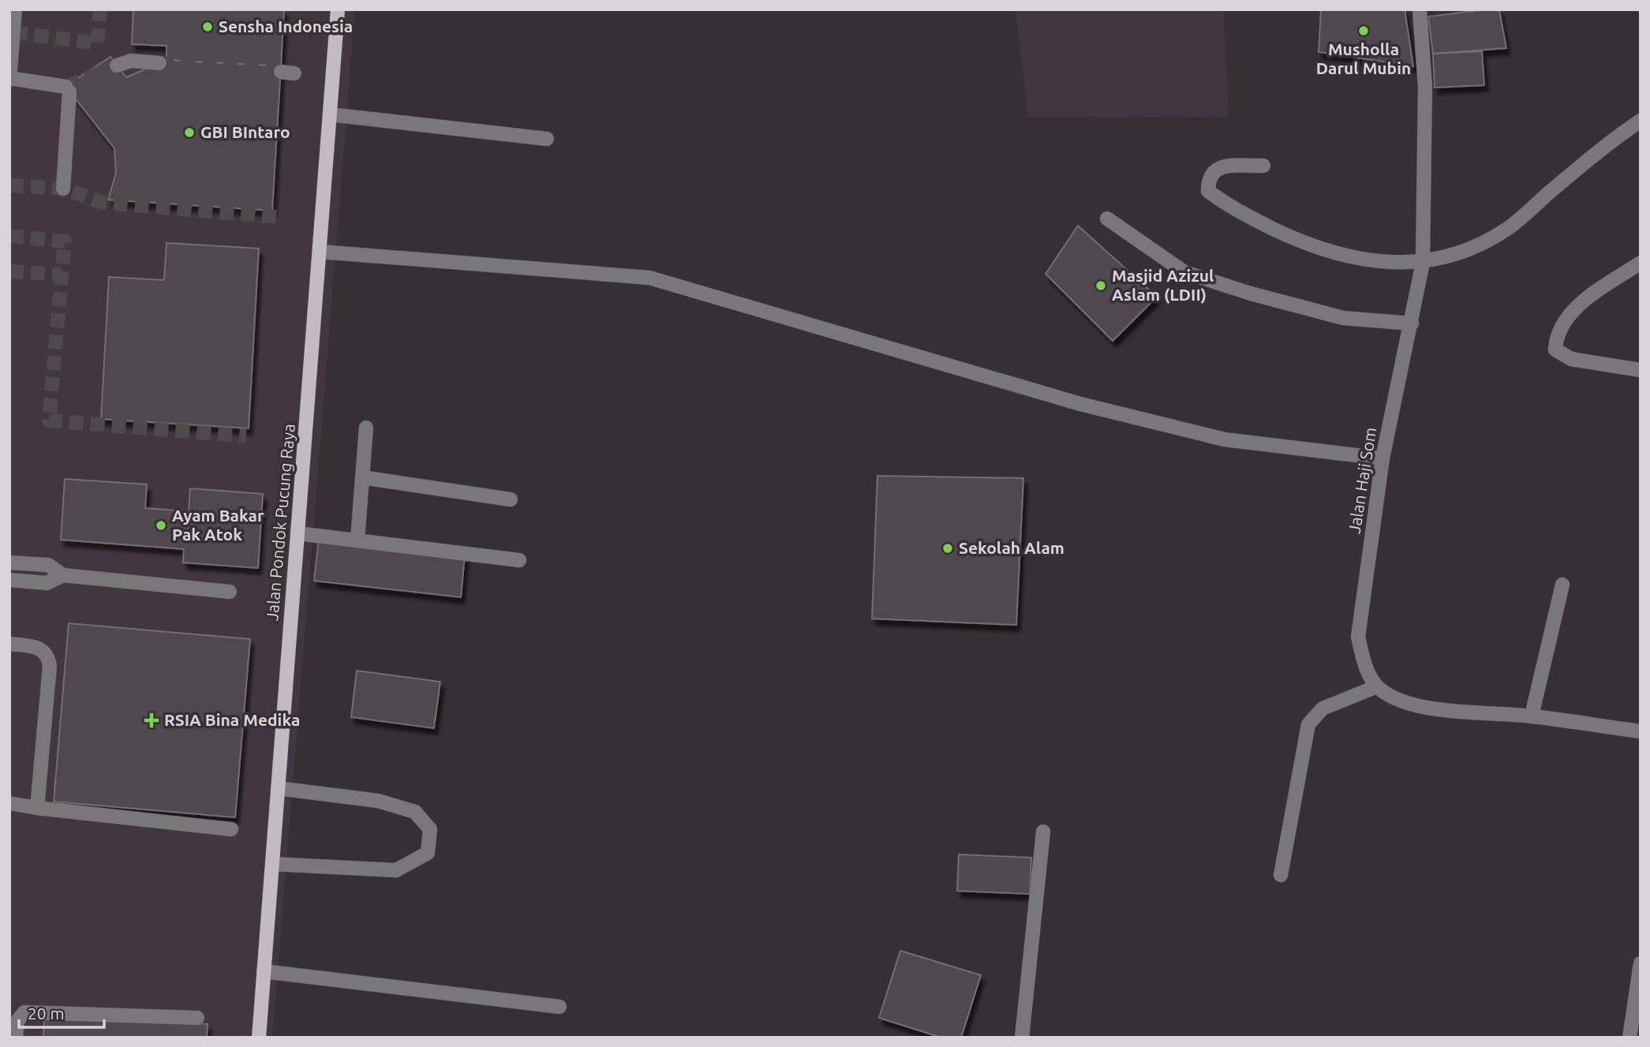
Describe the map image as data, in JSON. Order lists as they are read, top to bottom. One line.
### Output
{"streets":{"main road":["Jalan Pondok Pucung Raya"],"street":["Jalan Haji Som"]},"places":{"other":["Sensha Indonesia","Musholla Darul Mubin","GBI BIntaro","Masjid Azizul Aslam (LDII)","Ayam Bakar Pak Atok","Sekolah Alam"],"health":["RSIA Bina Medika"]},"scale_bar":"20 m"}
